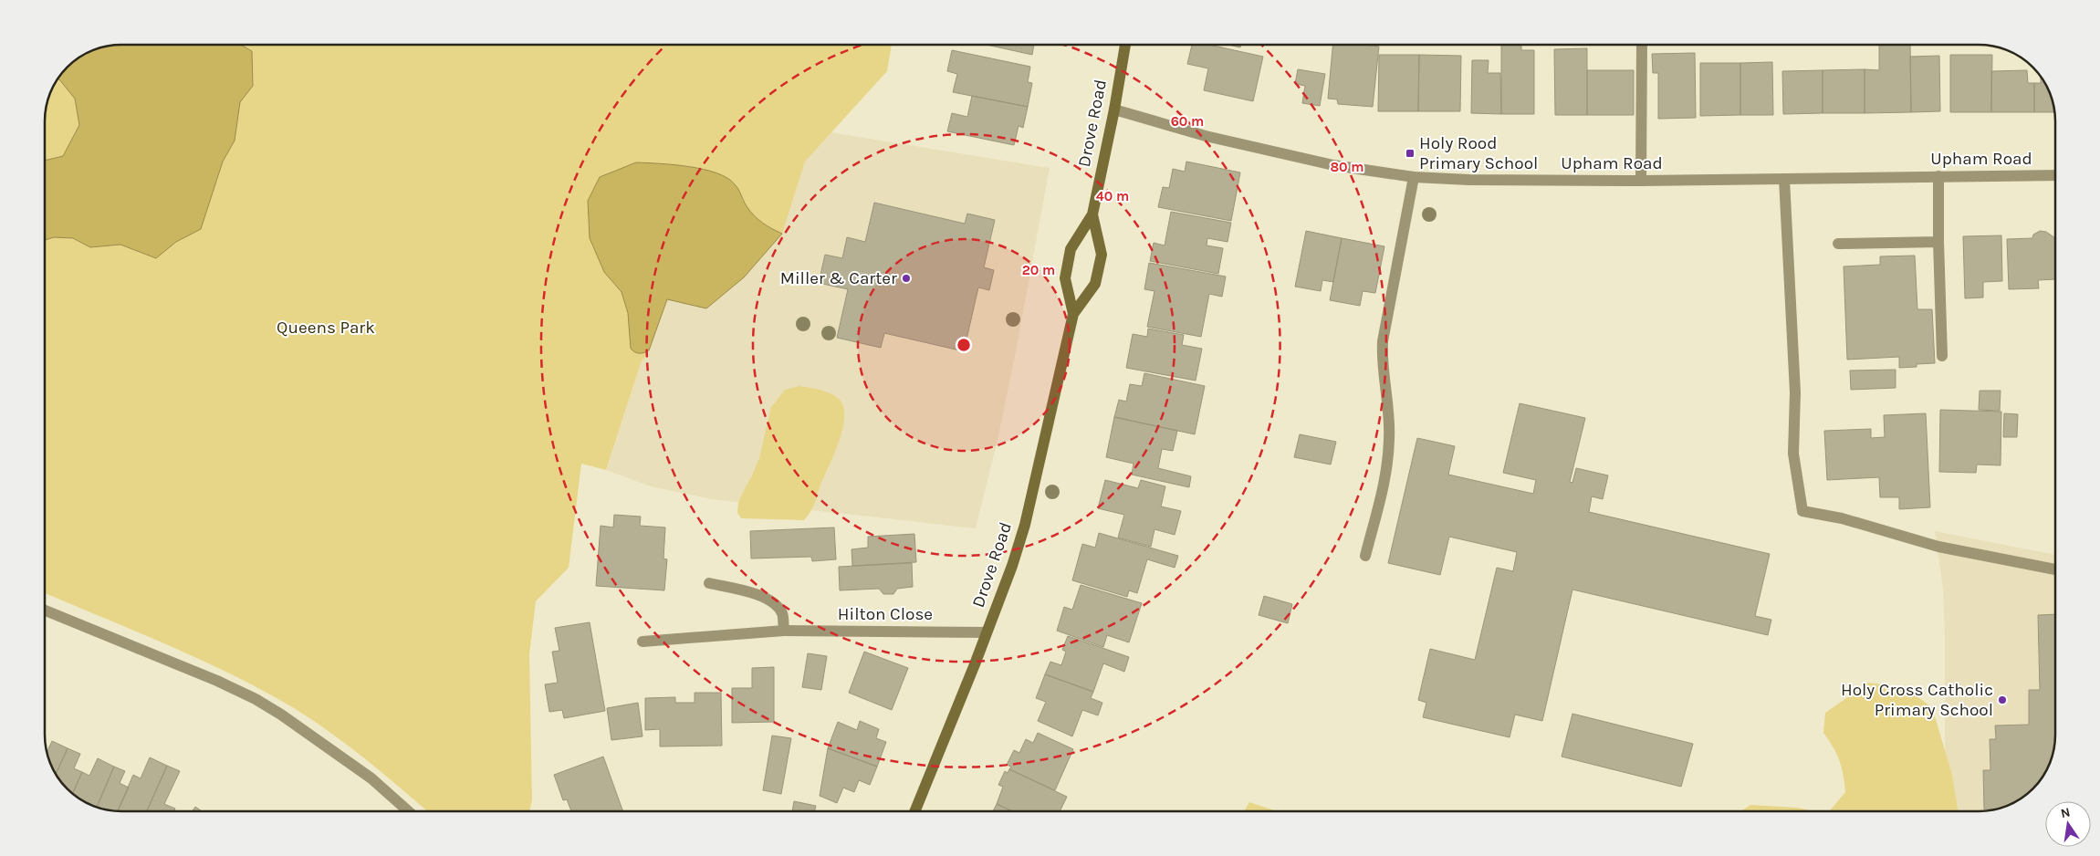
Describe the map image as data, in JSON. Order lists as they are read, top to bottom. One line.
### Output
{"streets":{"main road":["Drove Road"],"street":["Upham Road","Hilton Close"]},"crossings":[["Drove Road","Upham Road"],["Drove Road","Hilton Close"]],"parks":["Queens Park"],"places":{"transit":["Holy Rood Primary School"],"other":["Miller & Carter","Holy Cross Catholic Primary School"]},"north":"top","rings":["60 m","80 m","40 m","20 m"]}
